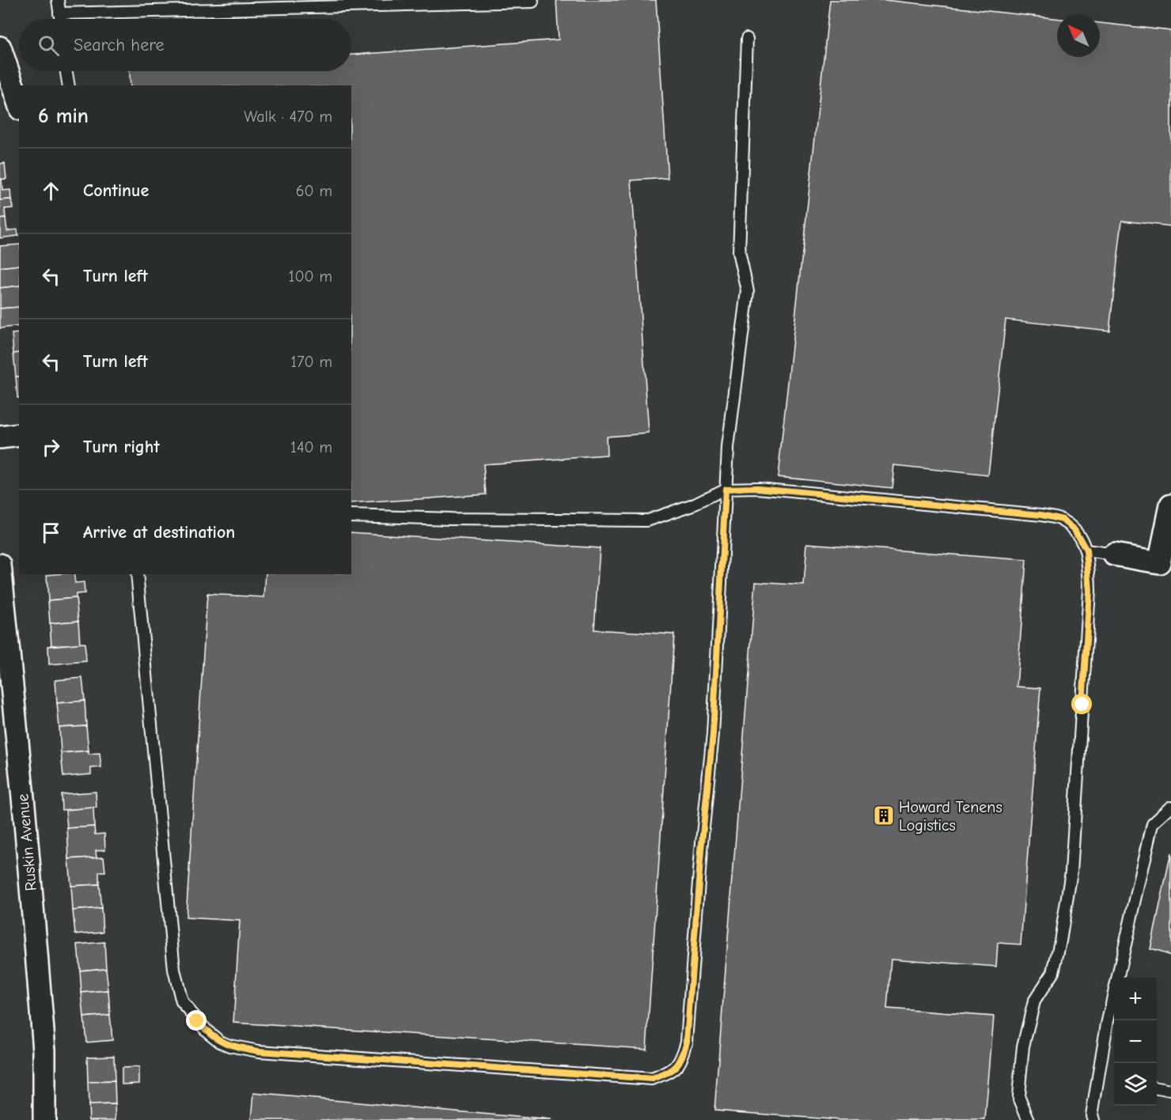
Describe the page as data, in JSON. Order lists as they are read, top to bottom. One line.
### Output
{"streets":{"street":["Ruskin Avenue"]},"places":{"building":["Howard Tenens Logistics"]},"north":"top left","page":{"search":"Search here","heading":["6 min","Walk · 470 m"],"list":[["Continue","60 m"],["Turn left","100 m"],["Turn left","170 m"],["Turn right","140 m"],"Arrive at destination"],"map_buttons":["+","−"]}}
